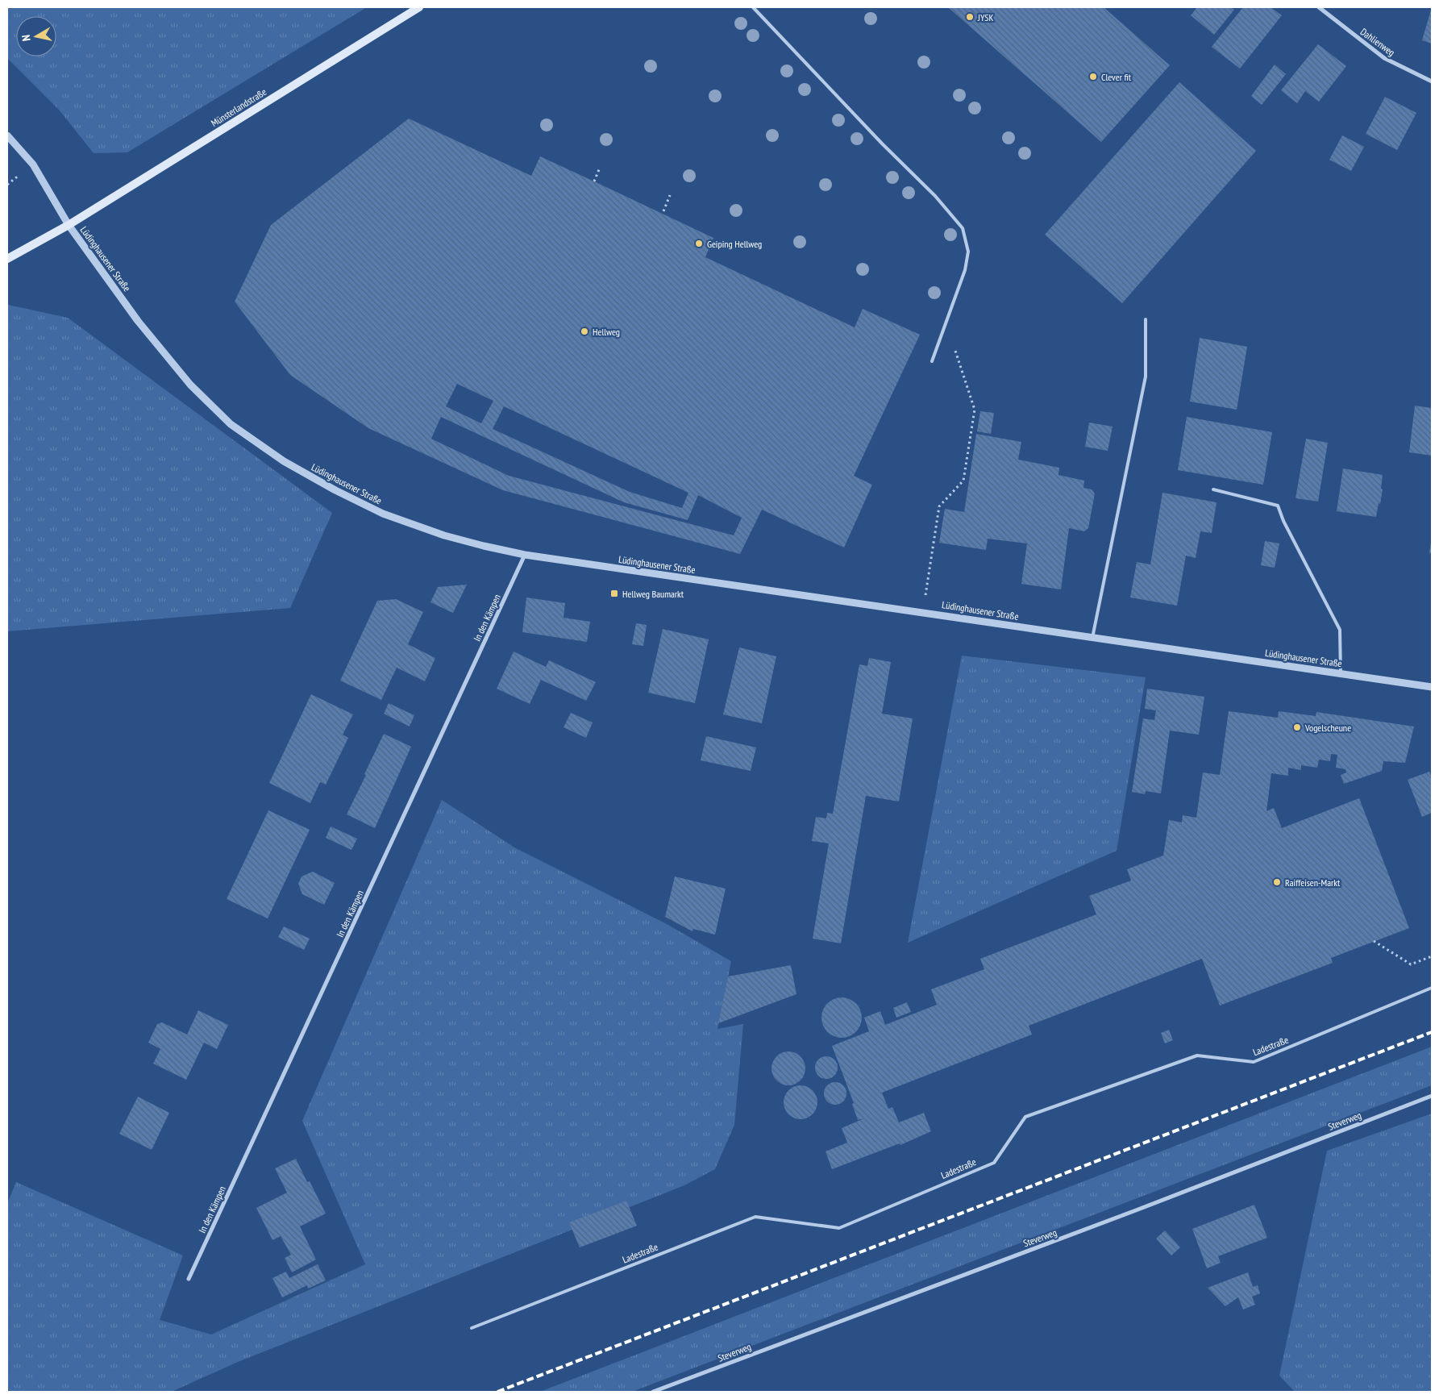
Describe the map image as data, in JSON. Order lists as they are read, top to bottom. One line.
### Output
{"streets":{"main road":["Münsterlandstraße","Lüdinghausener Straße"],"street":["Dahlienweg","In den Kämpen","Steverweg"],"lane":["Ladestraße"]},"crossings":[["Münsterlandstraße","Lüdinghausener Straße"],["Lüdinghausener Straße","In den Kämpen"]],"places":{"other":["JYSK","Clever fit","Geiping Hellweg","Hellweg","Vogelscheune","Raiffeisen-Markt"],"transit":["Hellweg Baumarkt"]},"north":"left"}
